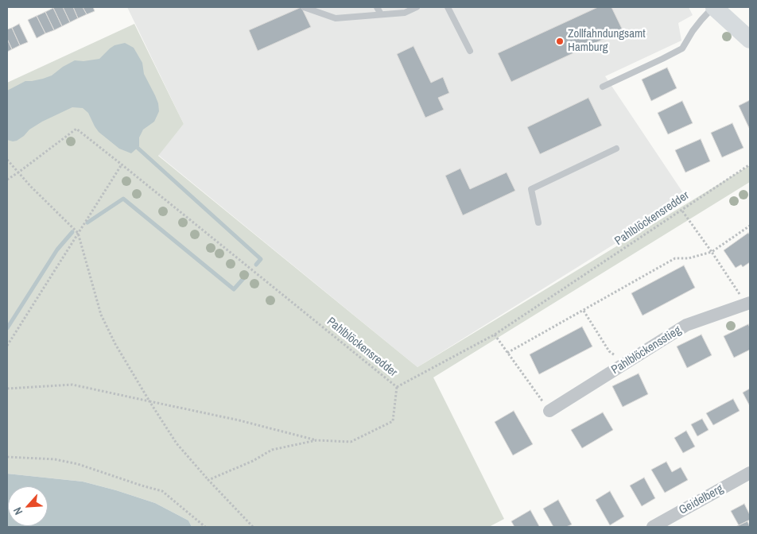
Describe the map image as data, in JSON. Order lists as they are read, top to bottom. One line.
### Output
{"streets":{"street":["Pahlblöckensstieg","Geidelberg"],"path":["Pahlblöckensredder"]},"places":["Zollfahndungsamt Hamburg"],"north":"bottom left"}
